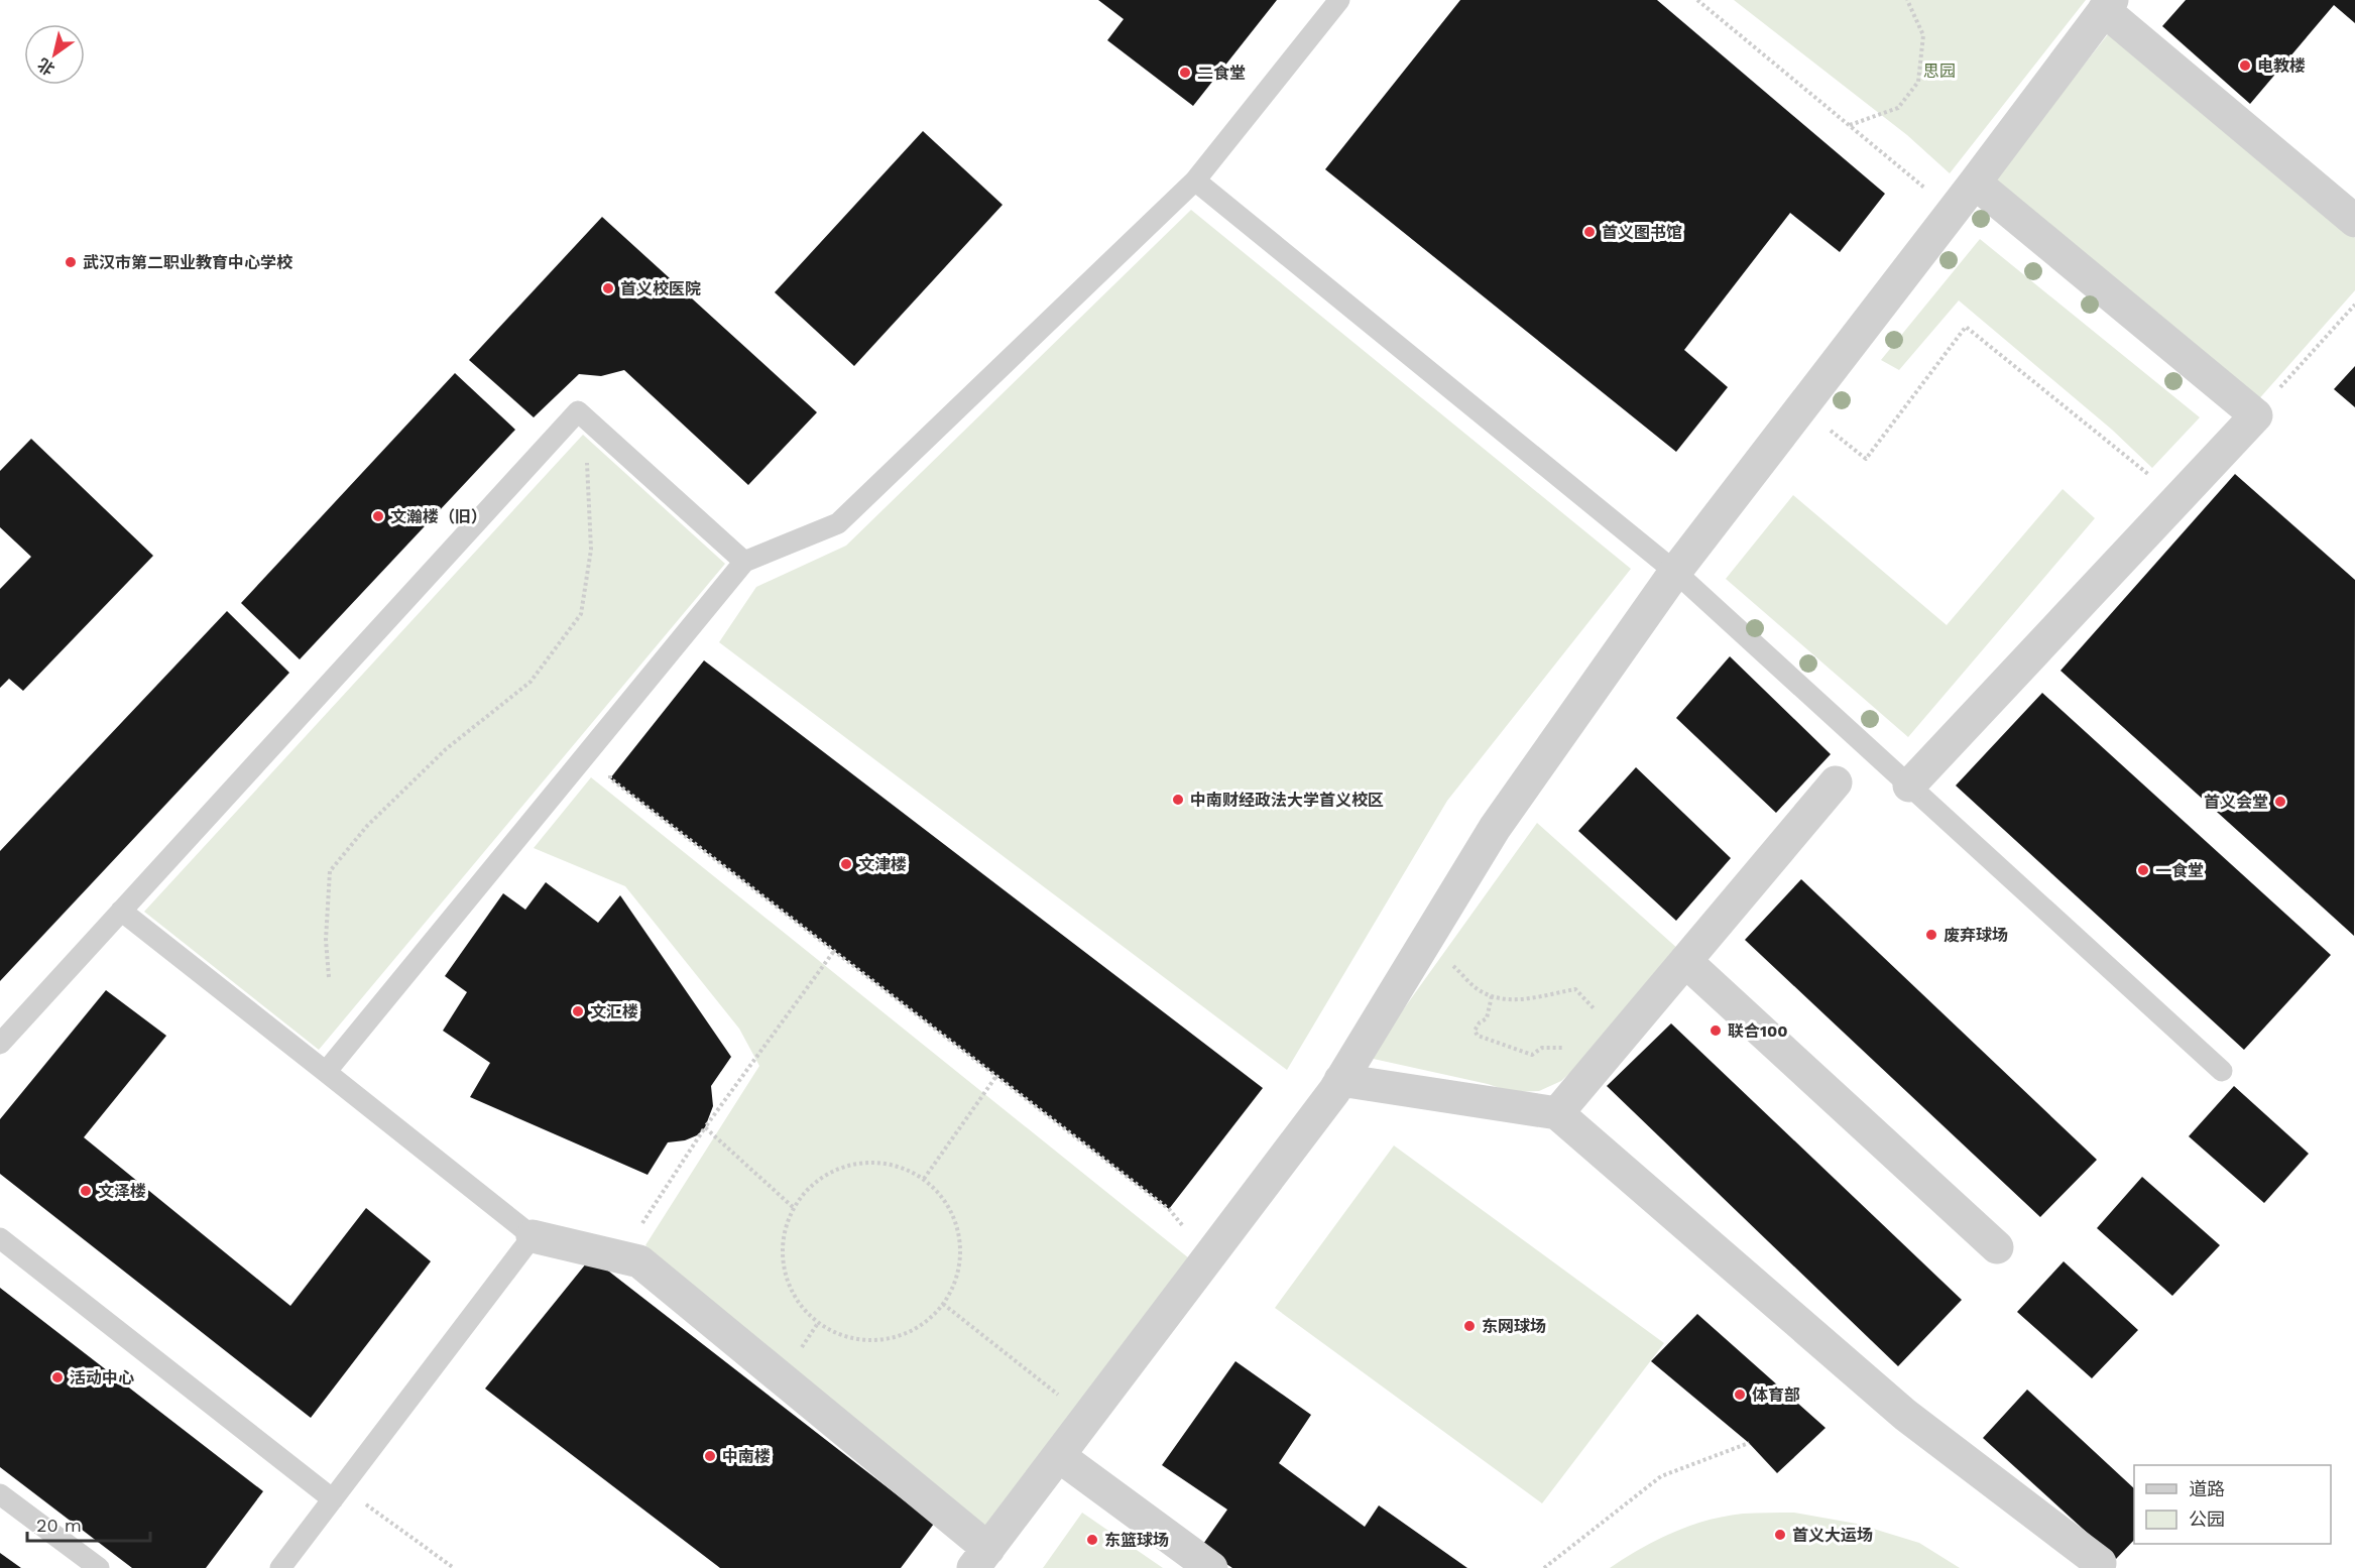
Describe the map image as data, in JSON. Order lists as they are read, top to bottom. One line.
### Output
{"parks":["思园"],"places":["电教楼","二食堂","首义图书馆","武汉市第二职业教育中心学校","首义校医院","文瀚楼（旧）","中南财经政法大学首义校区","首义会堂","文津楼","一食堂","废弃球场","文汇楼","联合100","文泽楼","东网球场","活动中心","体育部","中南楼","首义大运场","东篮球场"],"legend":["道路","公园"],"scale_bar":"20 m","north":"bottom left"}
